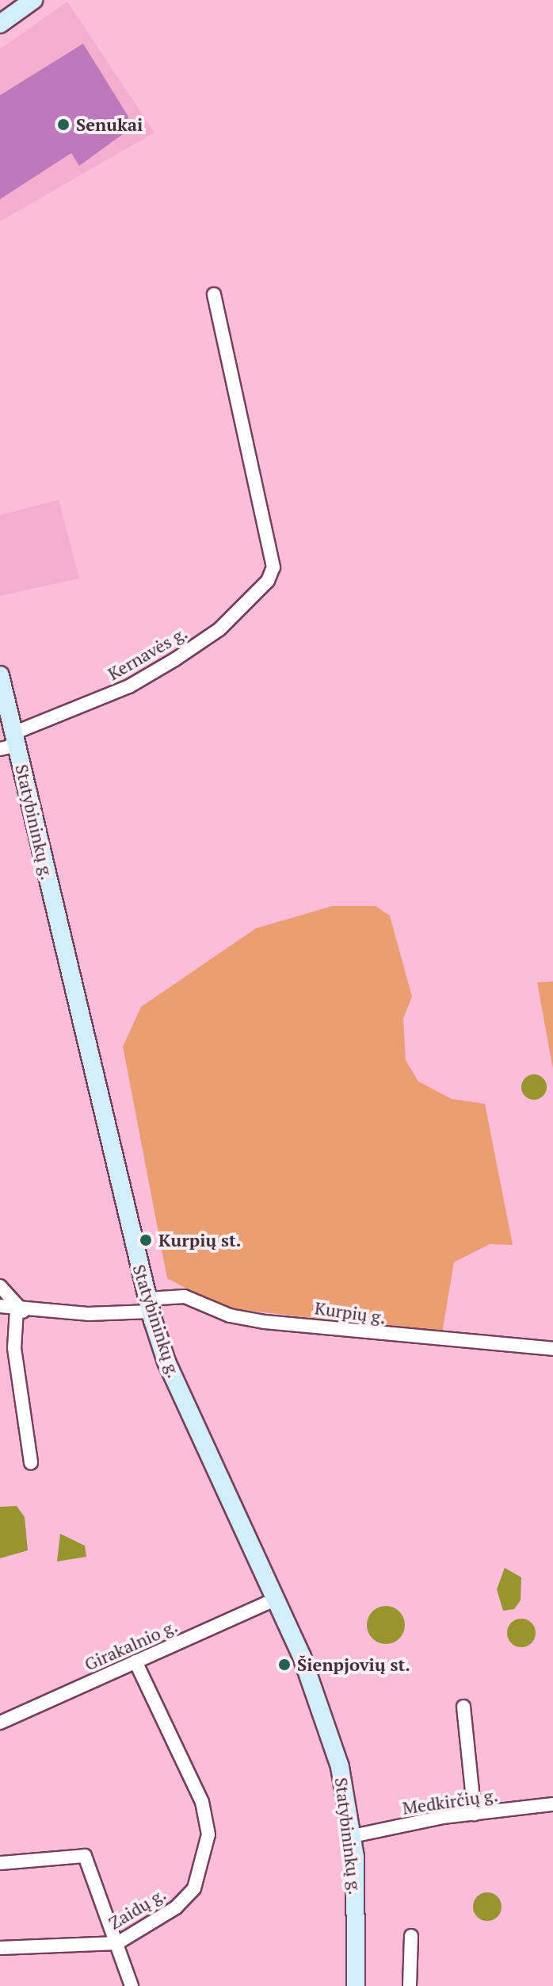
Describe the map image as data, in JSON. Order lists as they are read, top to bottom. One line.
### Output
{"streets":{"street":["Kernavės g.","Statybininkų g.","Kurpių g.","Girakalnio g.","Medkirčių g.","Zaidų g."]},"crossings":[["Kernavės g.","Statybininkų g."],["Statybininkų g.","Kurpių g."],["Statybininkų g.","Girakalnio g."],["Statybininkų g.","Medkirčių g."],["Girakalnio g.","Zaidų g."]],"places":["Senukai","Kurpių st.","Šienpjovių st."]}
